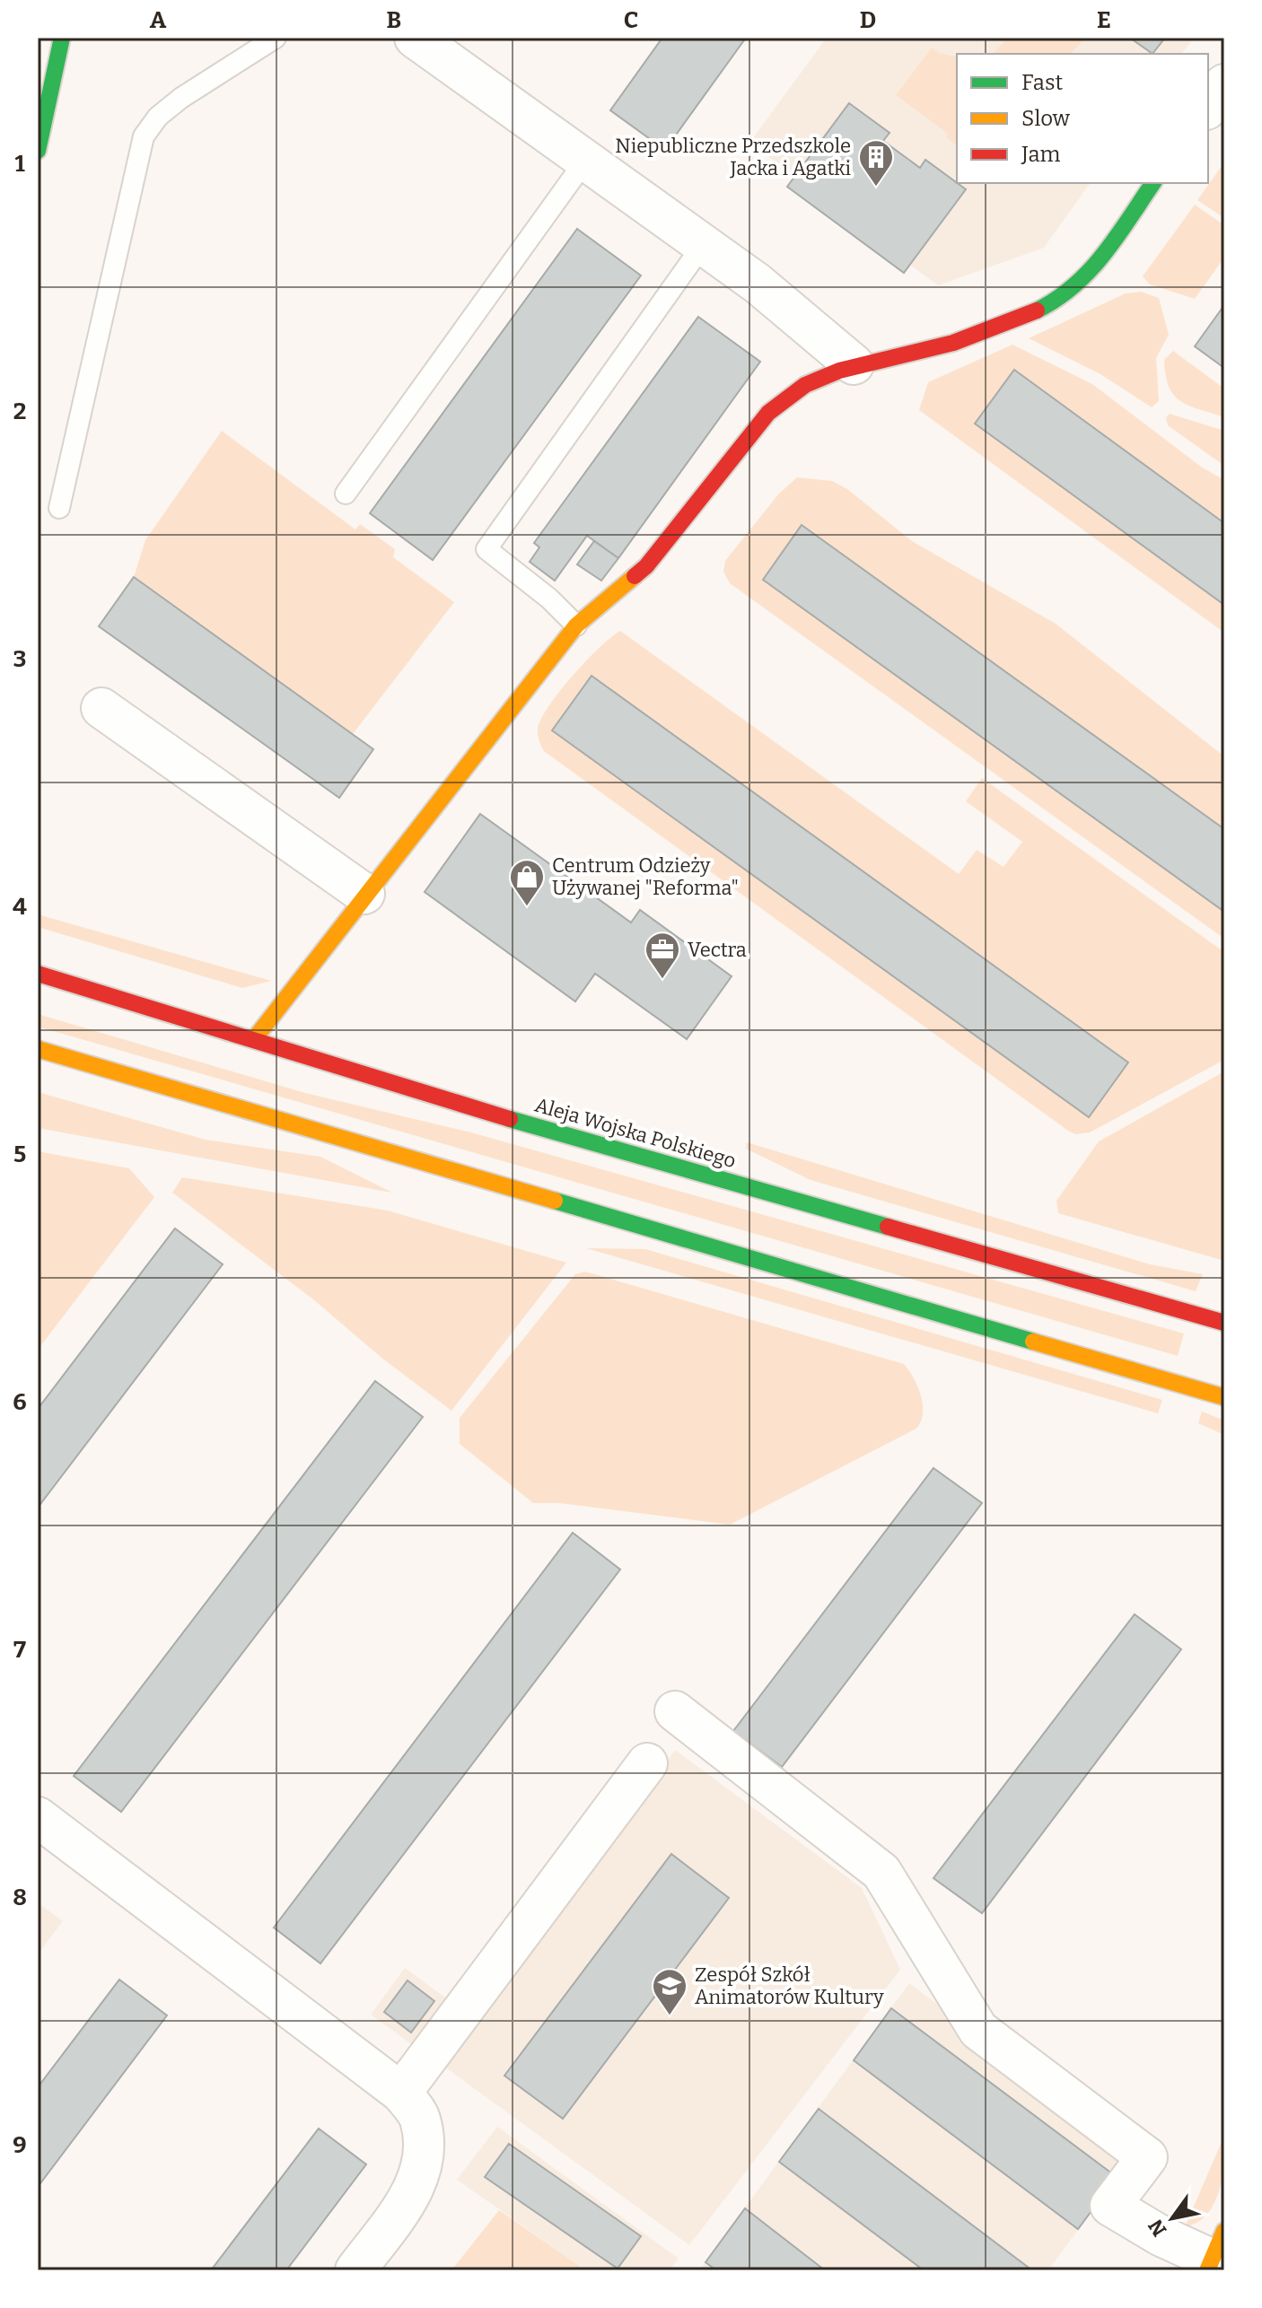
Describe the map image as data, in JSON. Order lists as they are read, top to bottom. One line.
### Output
{"streets":{"main road":["Aleja Wojska Polskiego"]},"places":{"building":["Niepubliczne Przedszkole Jacka i Agatki"],"shop":["Centrum Odzieży Używanej \"Reforma\""],"office":["Vectra"],"school or university":["Zespół Szkół Animatorów Kultury"]},"legend":["Fast","Slow","Jam"],"north":"bottom left","grid":{"columns":["A","B","C","D","E"],"rows":["1","2","3","4","5","6","7","8","9"]}}
